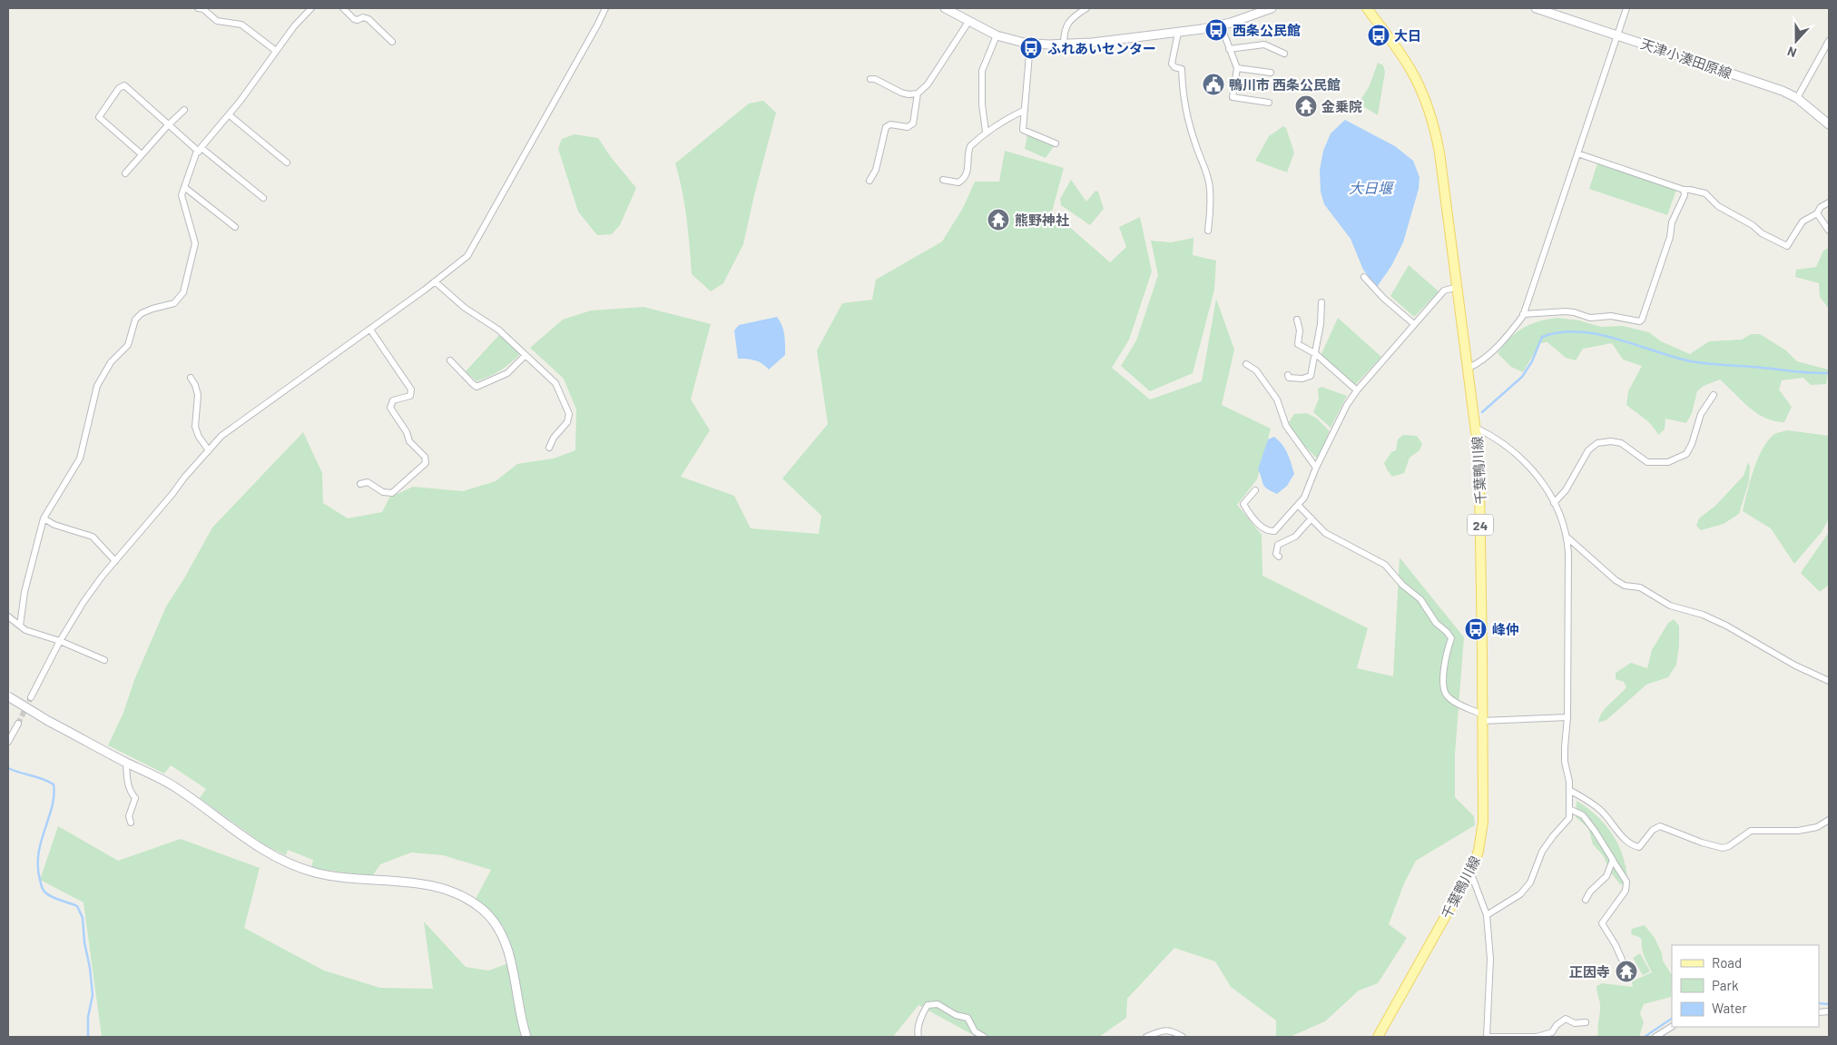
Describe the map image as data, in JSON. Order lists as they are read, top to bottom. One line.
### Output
{"streets":{"main road":["天津小湊田原線","千葉鴨川線","24"]},"water":["大日堰"],"places":{"bus stop":["西条公民館","大日","ふれあいセンター","峰仲"],"public building":["鴨川市 西条公民館"],"temple":["金乗院","熊野神社","正因寺"]},"legend":["Road","Park","Water"],"north":"bottom"}
